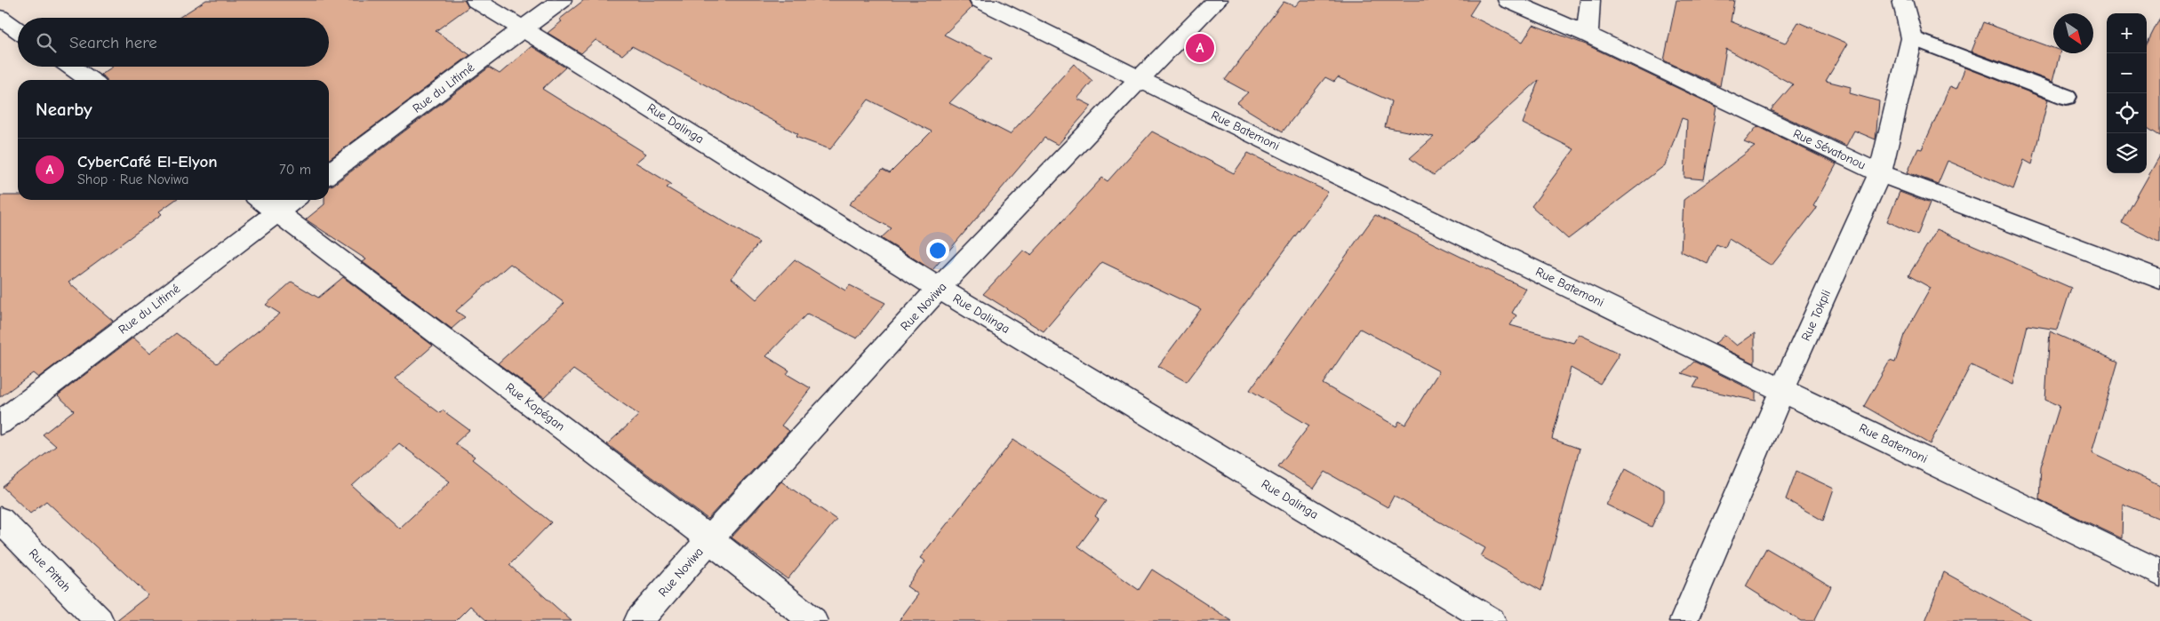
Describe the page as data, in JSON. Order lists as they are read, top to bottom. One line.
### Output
{"streets":{"street":["Rue du Litimé","Rue Dalinga","Rue Batemoni","Rue Sévatonou","Rue Noviwa","Rue Tokpli","Rue Kopégan","Rue Pittah"]},"crossings":[["Rue du Litimé","Rue Dalinga"],["Rue du Litimé","Rue Kopégan"],["Rue Dalinga","Rue Noviwa"],["Rue Batemoni","Rue Noviwa"],["Rue Batemoni","Rue Tokpli"],["Rue Sévatonou","Rue Tokpli"],["Rue Noviwa","Rue Kopégan"]],"north":"bottom right","page":{"map_buttons":["+","−"],"search":"Search here","pins":"A","heading":"Nearby","list":[{"mark":"A","name":"CyberCafé El-Elyon","note":"Shop · Rue Noviwa","value":"70 m"}]}}
